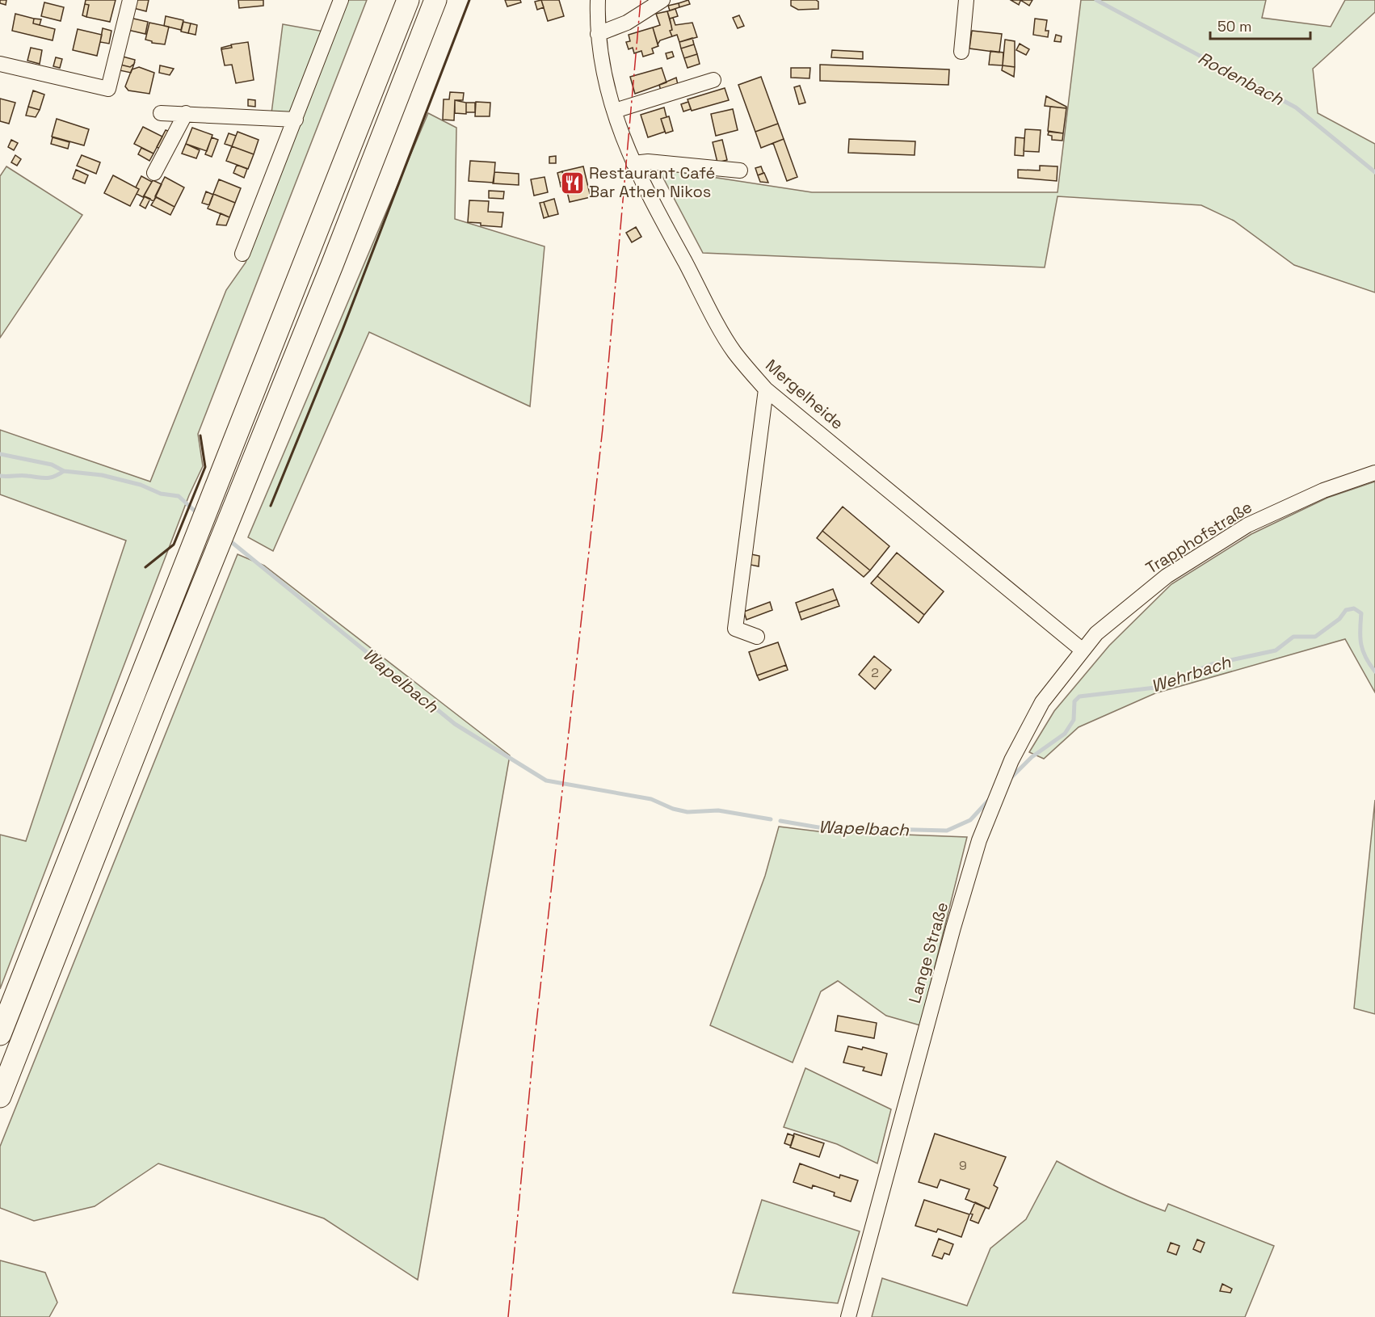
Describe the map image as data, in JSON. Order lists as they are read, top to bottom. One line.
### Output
{"streets":{"street":["Mergelheide","Trapphofstraße","Lange Straße"]},"crossings":[["Mergelheide","Lange Straße"],["Trapphofstraße","Lange Straße"]],"water":["Rodenbach","Wehrbach","Wapelbach"],"places":{"restaurant":["Restaurant Café Bar Athen Nikos"]},"house_numbers":["2","9"],"scale_bar":"50 m"}
